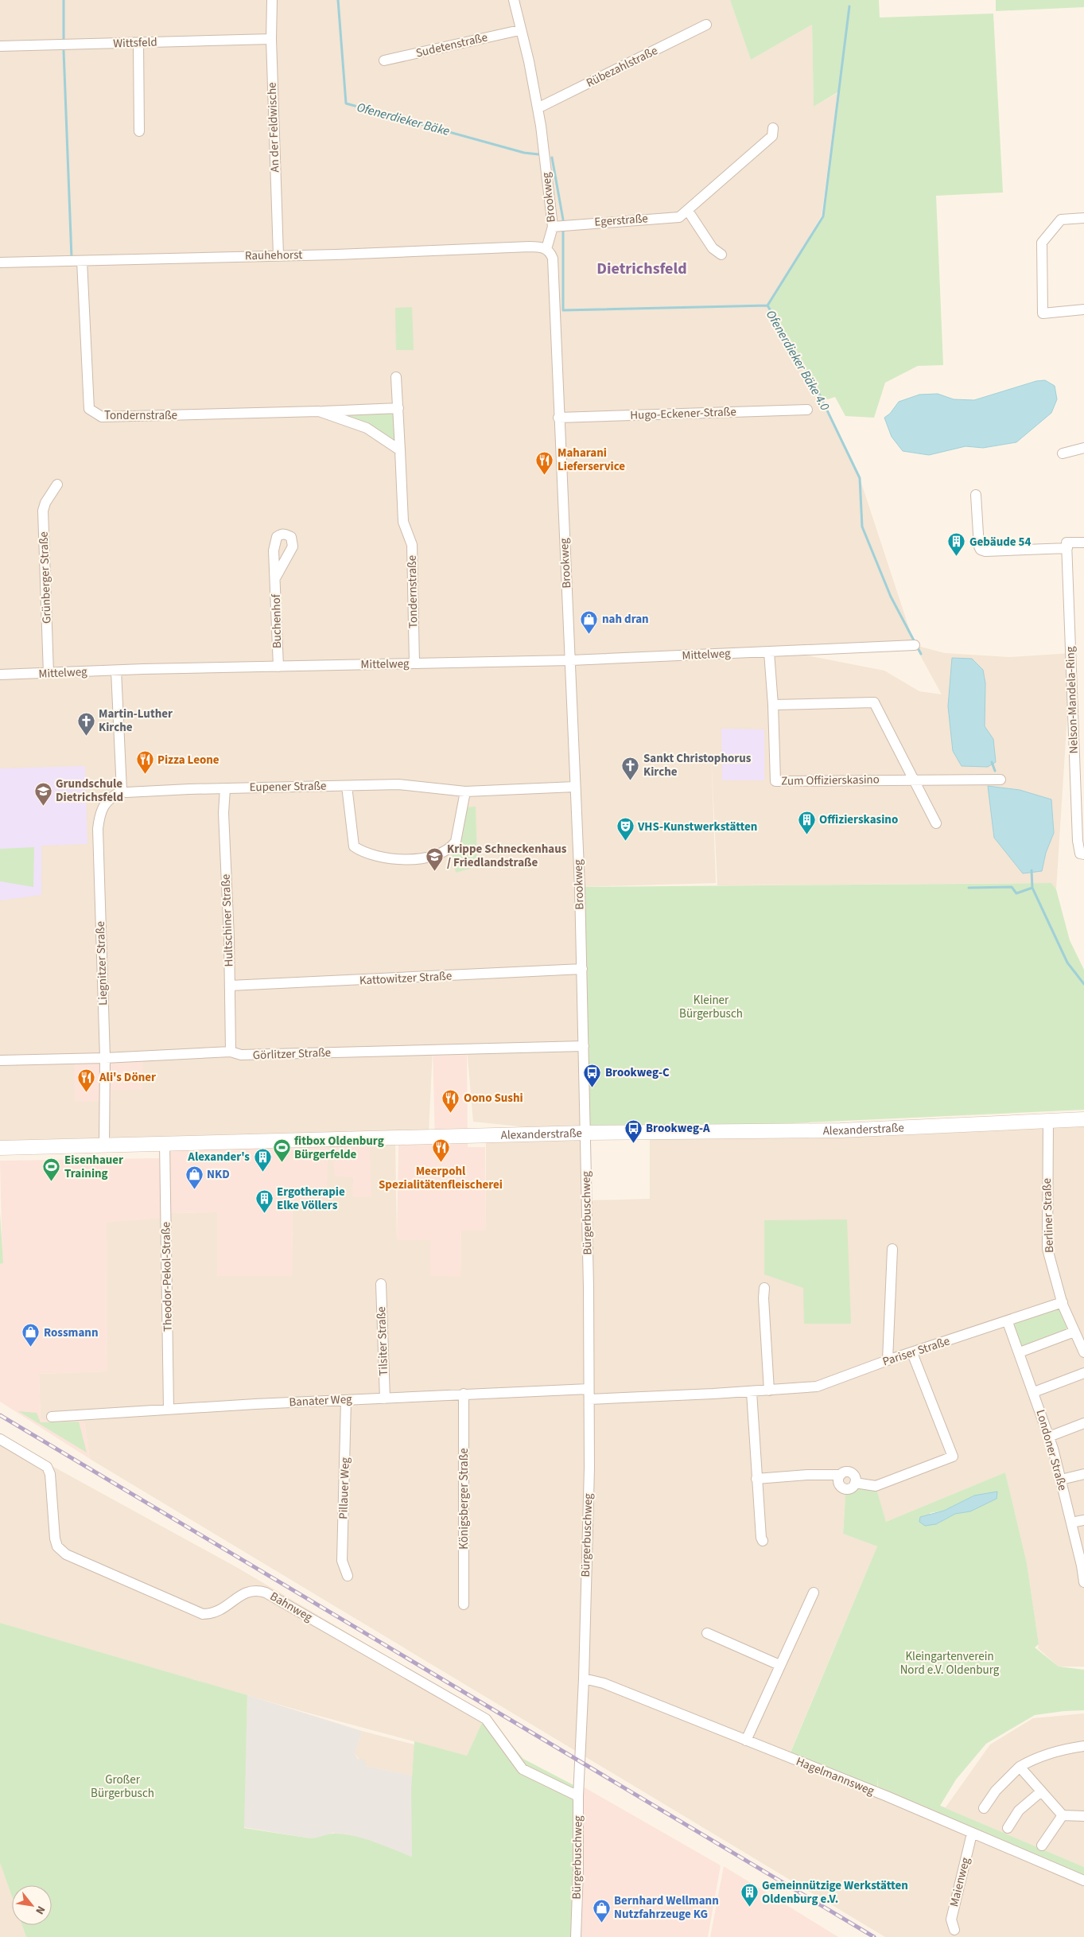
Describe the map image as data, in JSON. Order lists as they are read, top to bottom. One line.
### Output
{"streets":{"main road":["Alexanderstraße"],"street":["Wittsfeld","Sudetenstraße","Rübezahlstraße","An der Feldwische","Brookweg","Egerstraße","Rauhehorst","Hugo-Eckener-Straße","Tondernstraße","Grünberger Straße","Buchenhof","Mittelweg","Nelson-Mandela-Ring","Zum Offizierskasino","Eupener Straße","Hultschiner Straße","Liegnitzer Straße","Kattowitzer Straße","Görlitzer Straße","Bürgerbuschweg","Berliner Straße","Theodor-Pekol-Straße","Tilsiter Straße","Pariser Straße","Banater Weg","Londoner Straße","Pillauer Weg","Königsberger Straße","Bahnweg","Hagelmannsweg","Maienweg"]},"crossings":[["Wittsfeld","An der Feldwische"],["Sudetenstraße","Brookweg"],["Rübezahlstraße","Brookweg"],["An der Feldwische","Rauhehorst"],["Brookweg","Egerstraße"],["Brookweg","Rauhehorst"],["Brookweg","Hugo-Eckener-Straße"],["Brookweg","Mittelweg"],["Brookweg","Eupener Straße"],["Brookweg","Kattowitzer Straße"],["Brookweg","Görlitzer Straße"],["Brookweg","Alexanderstraße"],["Brookweg","Bürgerbuschweg"],["Rauhehorst","Tondernstraße"],["Tondernstraße","Mittelweg"],["Grünberger Straße","Mittelweg"],["Buchenhof","Mittelweg"],["Mittelweg","Zum Offizierskasino"],["Eupener Straße","Hultschiner Straße"],["Eupener Straße","Liegnitzer Straße"],["Hultschiner Straße","Kattowitzer Straße"],["Hultschiner Straße","Görlitzer Straße"],["Liegnitzer Straße","Görlitzer Straße"],["Liegnitzer Straße","Alexanderstraße"],["Alexanderstraße","Bürgerbuschweg"],["Alexanderstraße","Berliner Straße"],["Alexanderstraße","Theodor-Pekol-Straße"],["Bürgerbuschweg","Pariser Straße"],["Bürgerbuschweg","Banater Weg"],["Bürgerbuschweg","Bahnweg"],["Bürgerbuschweg","Hagelmannsweg"],["Berliner Straße","Pariser Straße"],["Theodor-Pekol-Straße","Banater Weg"],["Tilsiter Straße","Banater Weg"],["Pariser Straße","Banater Weg"],["Pariser Straße","Londoner Straße"],["Banater Weg","Pillauer Weg"],["Banater Weg","Königsberger Straße"],["Hagelmannsweg","Maienweg"]],"districts":["Dietrichsfeld"],"water":["Ofenerdieker Bäke","Ofenerdieker Bäke 4.0"],"parks":["Kleiner Bürgerbusch","Kleingartenverein Nord e.V. Oldenburg","Großer Bürgerbusch"],"places":{"restaurant":["Maharani Lieferservice","Pizza Leone","Ali's Döner","Oono Sushi","Meerpohl Spezialitätenfleischerei"],"building":["Gebäude 54","Offizierskasino","Alexander's","Ergotherapie Elke Völlers","Gemeinnützige Werkstätten Oldenburg e.V."],"shop":["nah dran","NKD","Rossmann","Bernhard Wellmann Nutzfahrzeuge KG"],"church":["Martin-Luther Kirche","Sankt Christophorus Kirche"],"school or university":["Grundschule Dietrichsfeld","Krippe Schneckenhaus / Friedlandstraße"],"theatre":["VHS-Kunstwerkstätten"],"bus stop":["Brookweg-C","Brookweg-A"],"sports":["fitbox Oldenburg Bürgerfelde","Eisenhauer Training"]},"north":"bottom right"}
